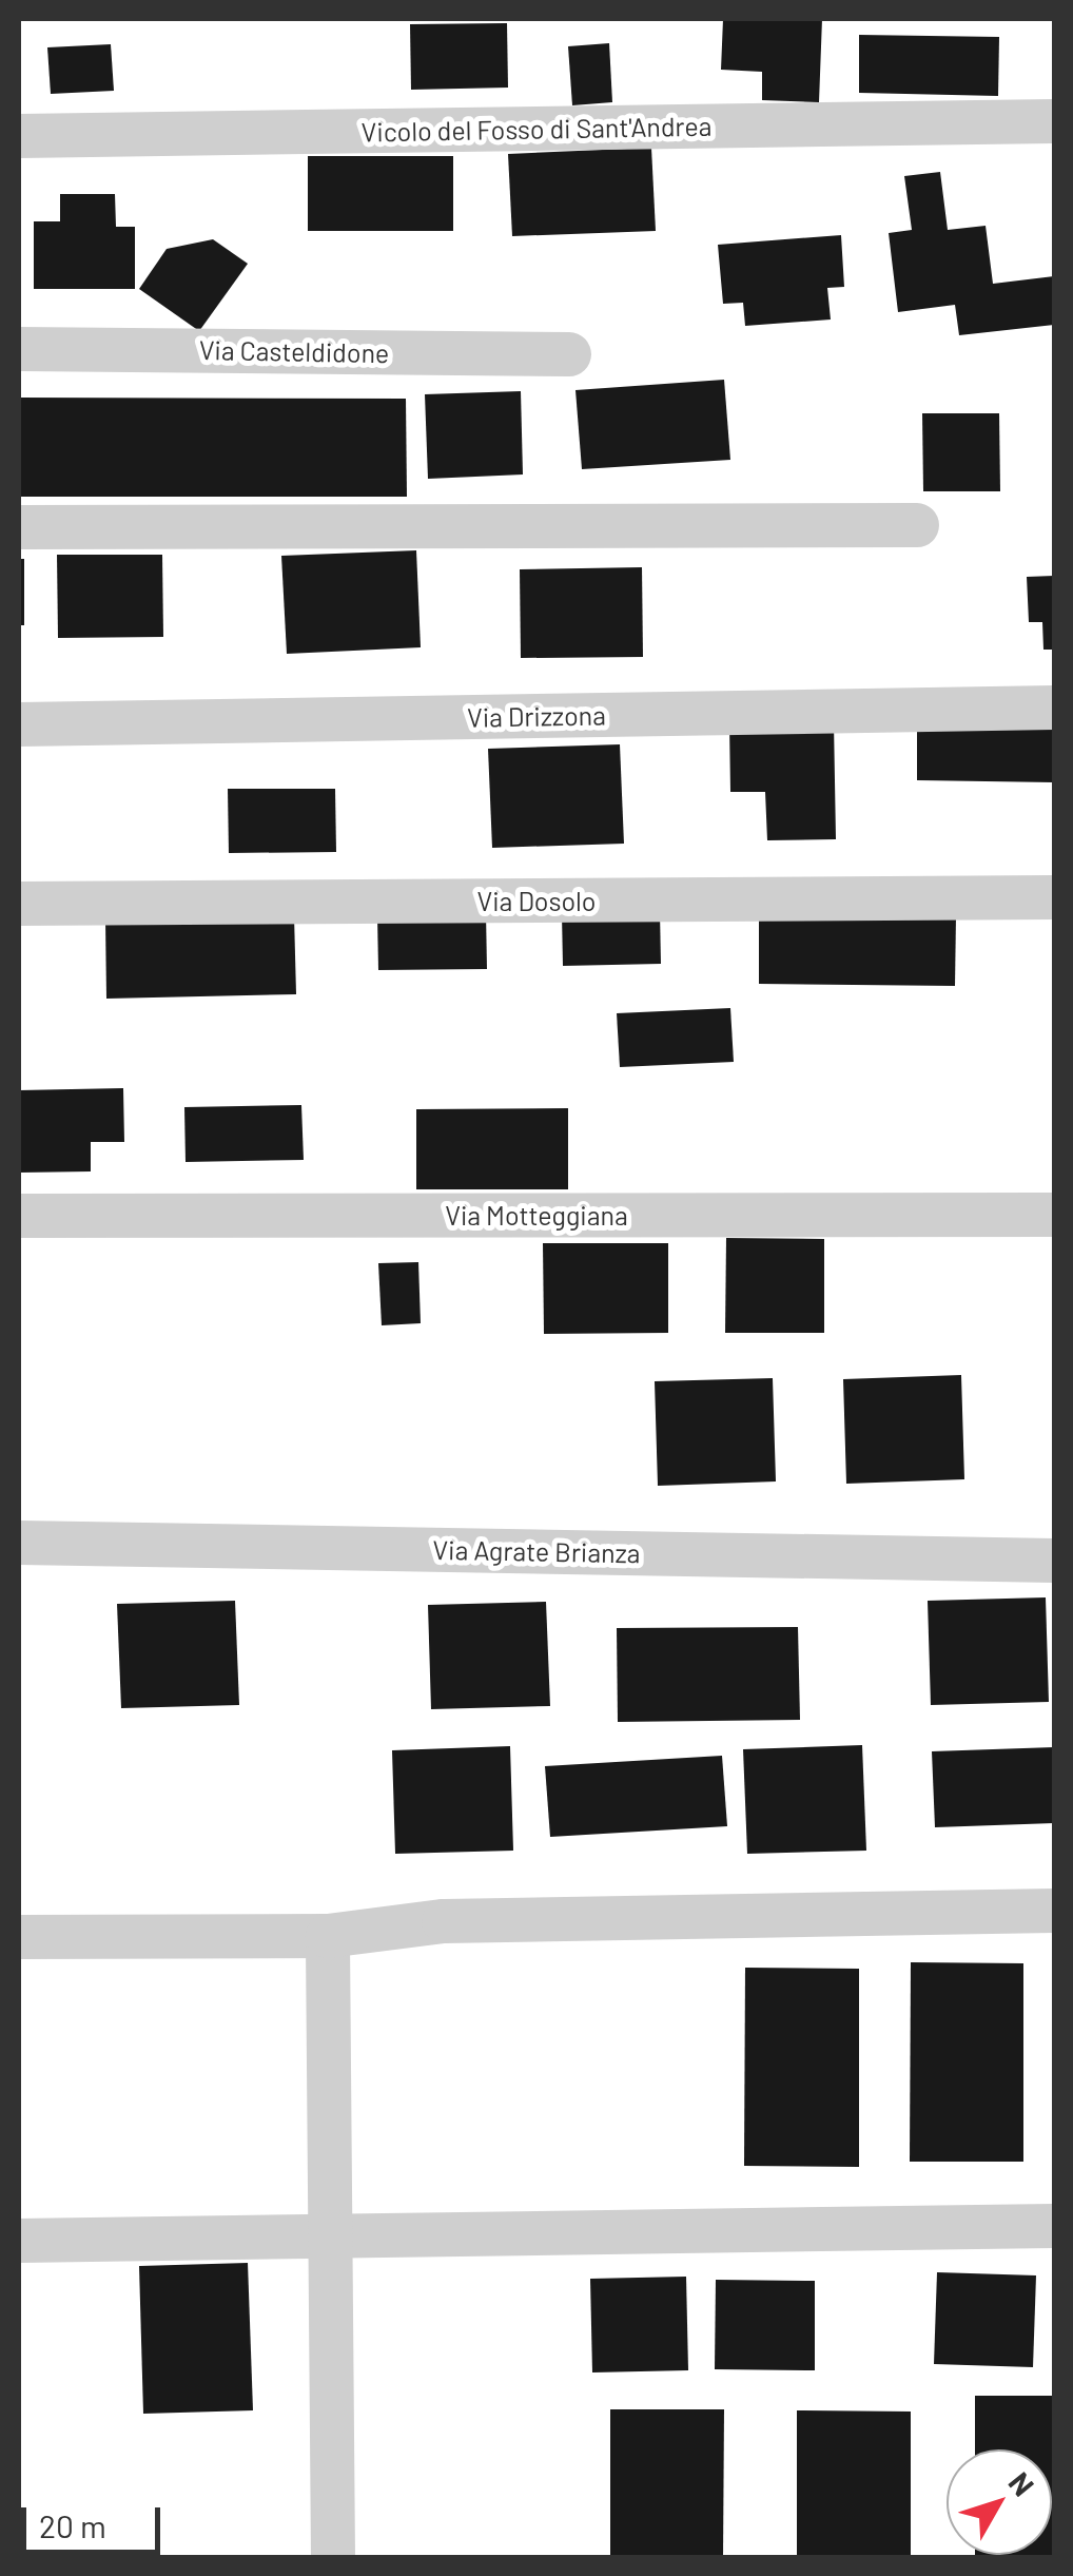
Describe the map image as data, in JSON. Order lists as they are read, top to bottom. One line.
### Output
{"streets":{"street":["Vicolo del Fosso di Sant'Andrea","Via Casteldidone","Via Drizzona","Via Dosolo","Via Motteggiana","Via Agrate Brianza"]},"scale_bar":"20 m","north":"top right"}
